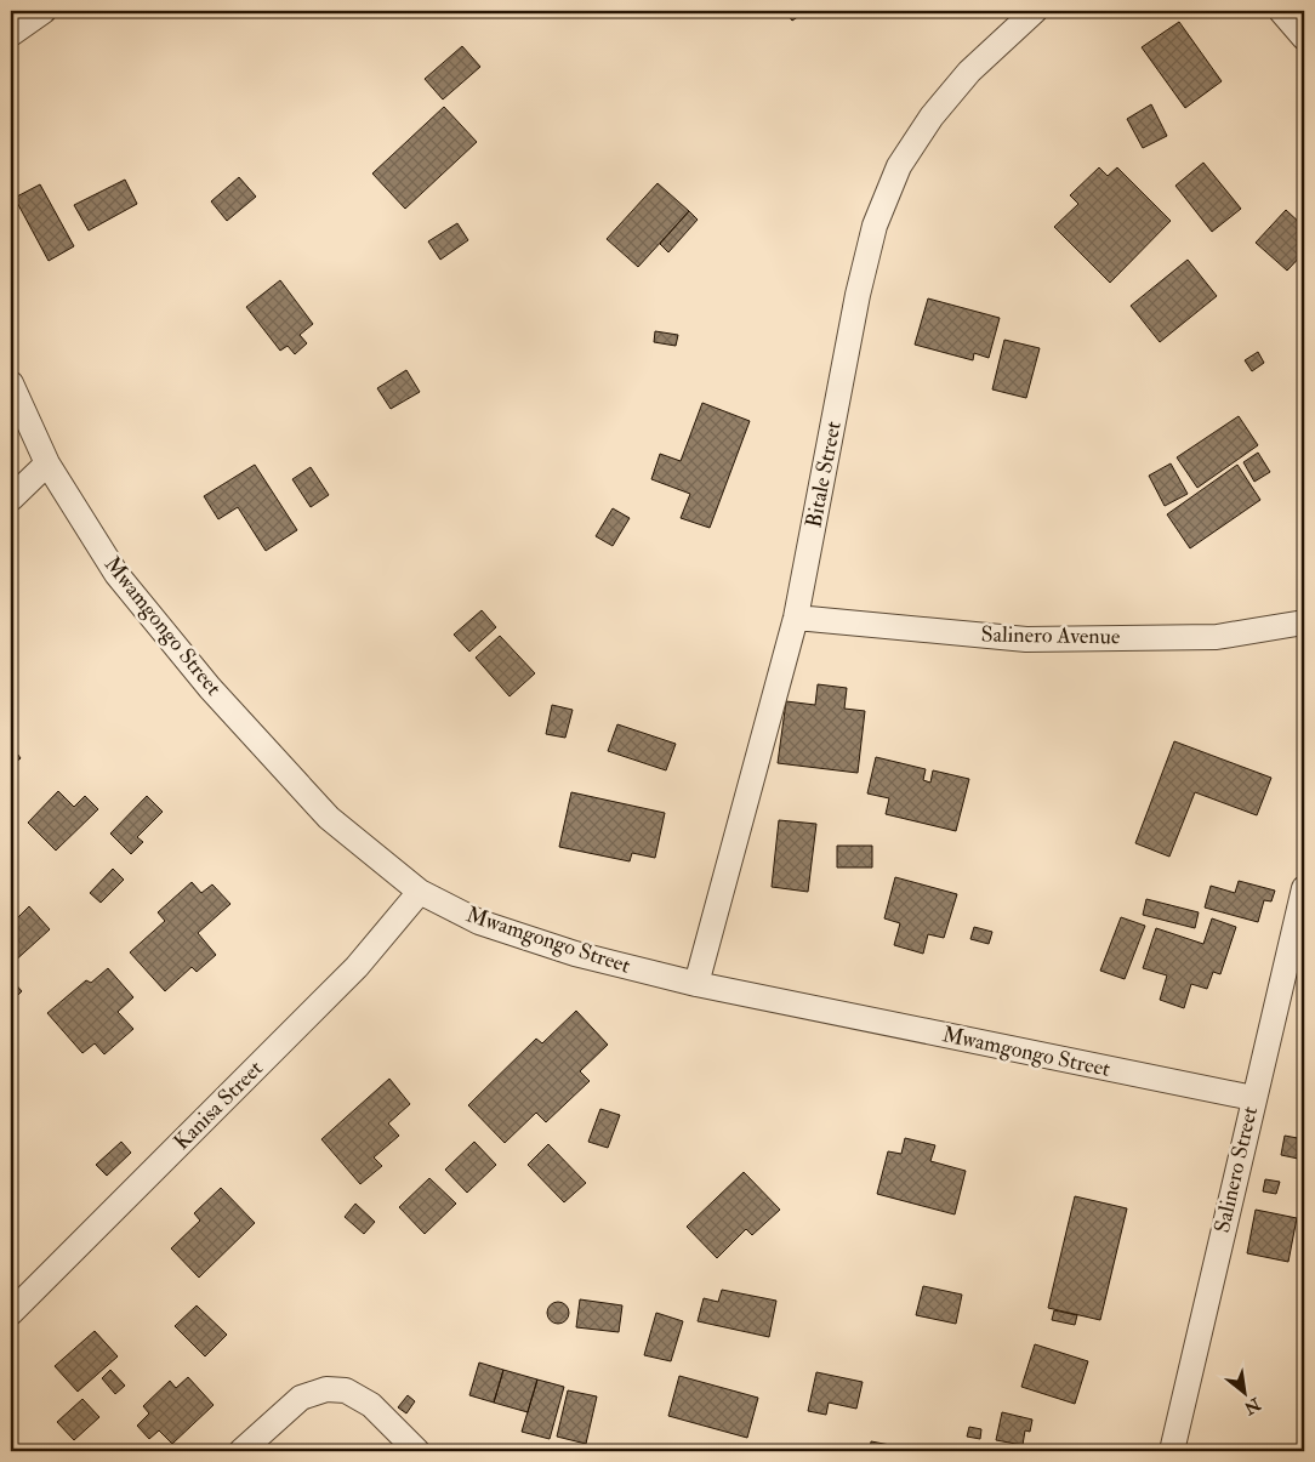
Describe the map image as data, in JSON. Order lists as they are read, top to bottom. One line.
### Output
{"streets":{"street":["Bitale Street","Mwamgongo Street","Salinero Avenue","Kanisa Street","Salinero Street"]},"crossings":[["Bitale Street","Mwamgongo Street"],["Bitale Street","Salinero Avenue"],["Mwamgongo Street","Kanisa Street"],["Mwamgongo Street","Salinero Street"]],"north":"bottom right"}
